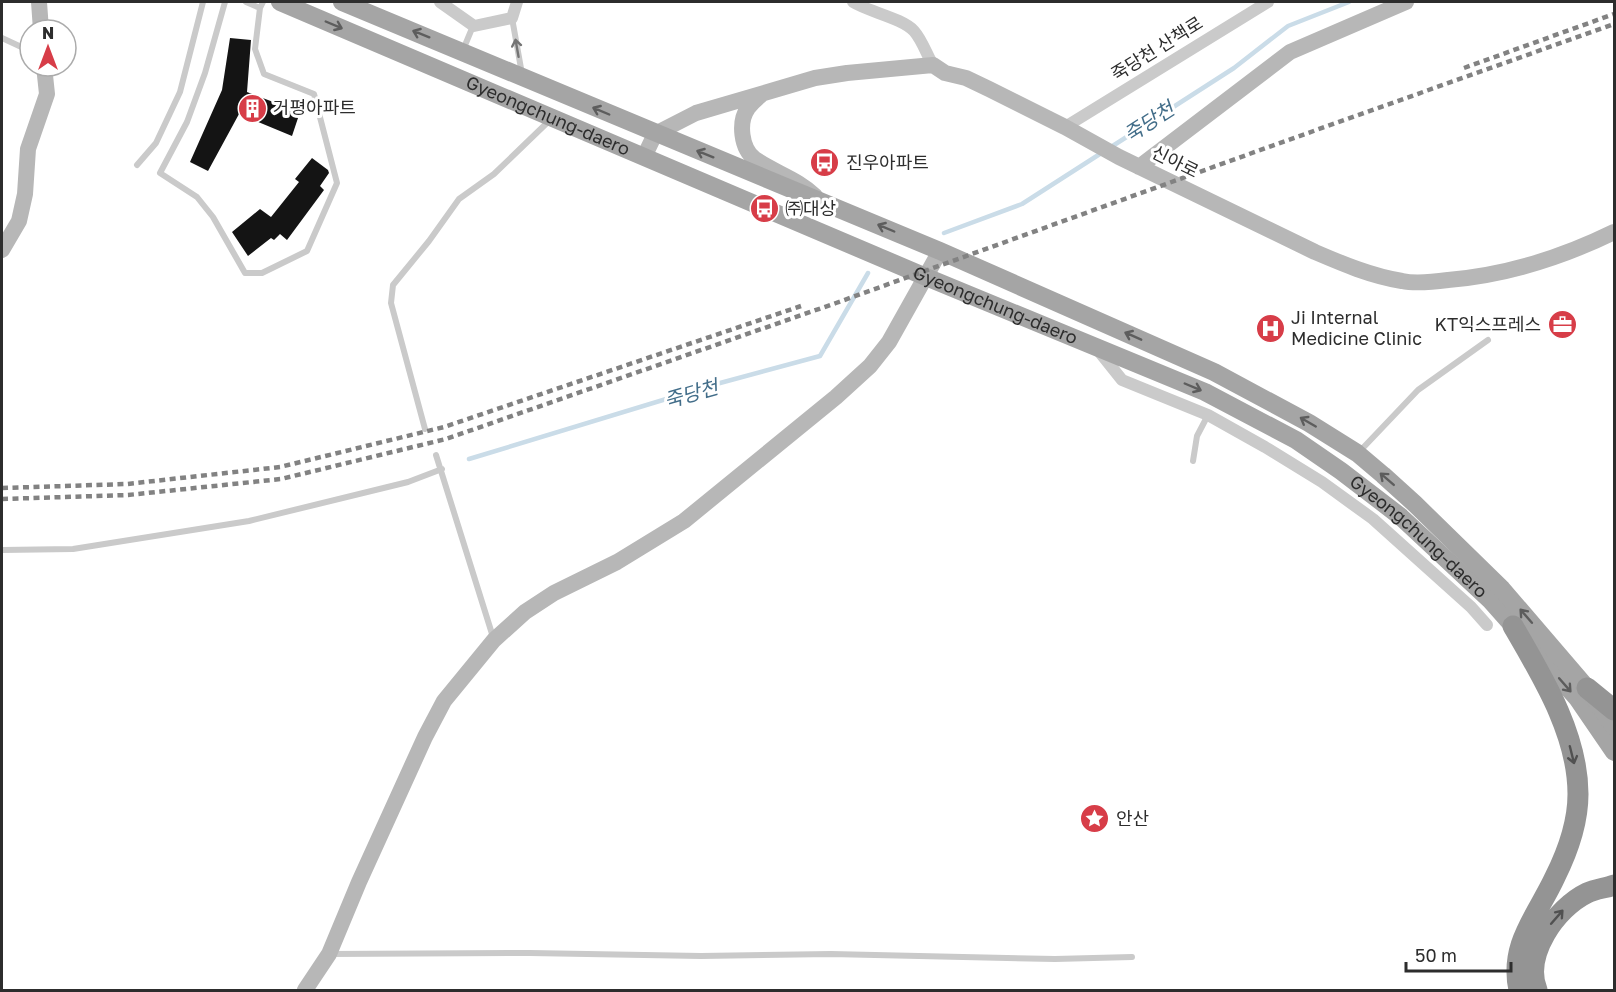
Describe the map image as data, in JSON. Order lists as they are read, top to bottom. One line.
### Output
{"streets":{"main road":["Gyeongchung-daero"],"street":["죽당천 산책로","신아로"]},"crossings":[["죽당천 산책로","신아로"],["Gyeongchung-daero","신아로"]],"water":["죽당천"],"places":{"building":["거평아파트"],"bus stop":["진우아파트","㈜대상"],"office":["KT익스프레스"],"hospital":["Ji Internal Medicine Clinic"],"place":["안산"]},"scale_bar":"50 m","north":"top"}
